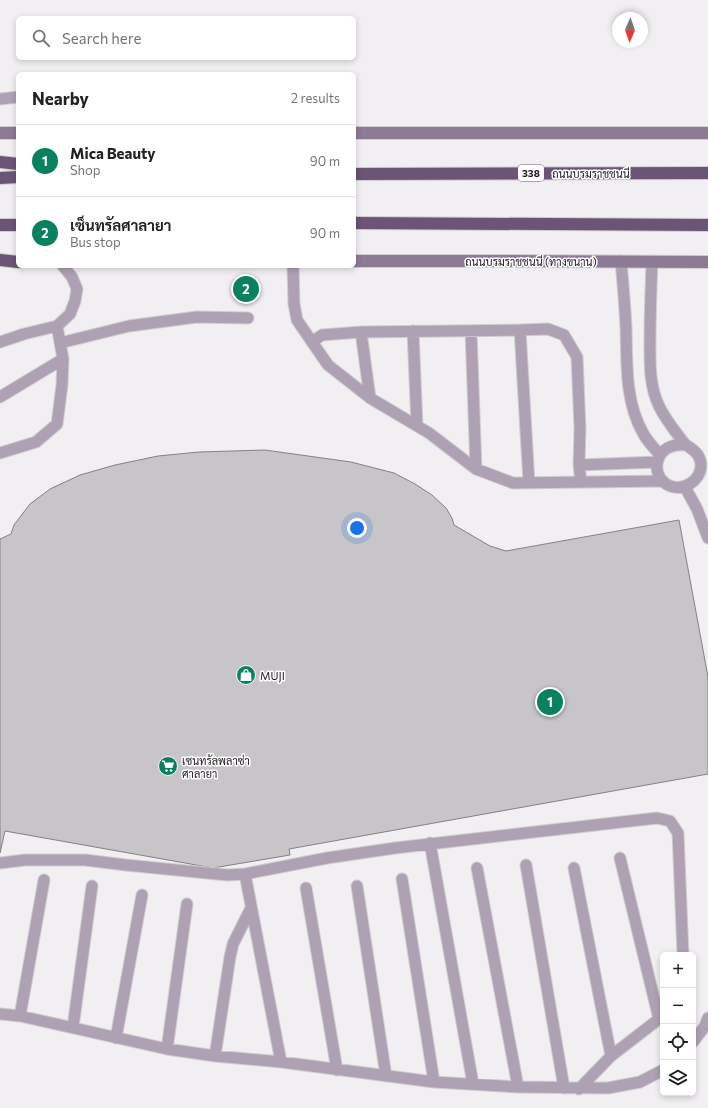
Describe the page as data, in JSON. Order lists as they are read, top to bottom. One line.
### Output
{"streets":{"highway":["338","ถนนบรมราชชนนี"],"main road":["ถนนบรมราชชนนี (ทางขนาน)"]},"places":{"shop":["MUJI"],"supermarket":["เซนทรัลพลาซ่า ศาลายา"]},"north":"bottom","page":{"search":"Search here","heading":["Nearby","2 results"],"list":[{"mark":"1","name":"Mica Beauty","note":"Shop","value":"90 m"},{"mark":"2","name":"เซ็นทรัลศาลายา","note":"Bus stop","value":"90 m"}],"pins":["2","1"],"map_buttons":["+","−"]}}
